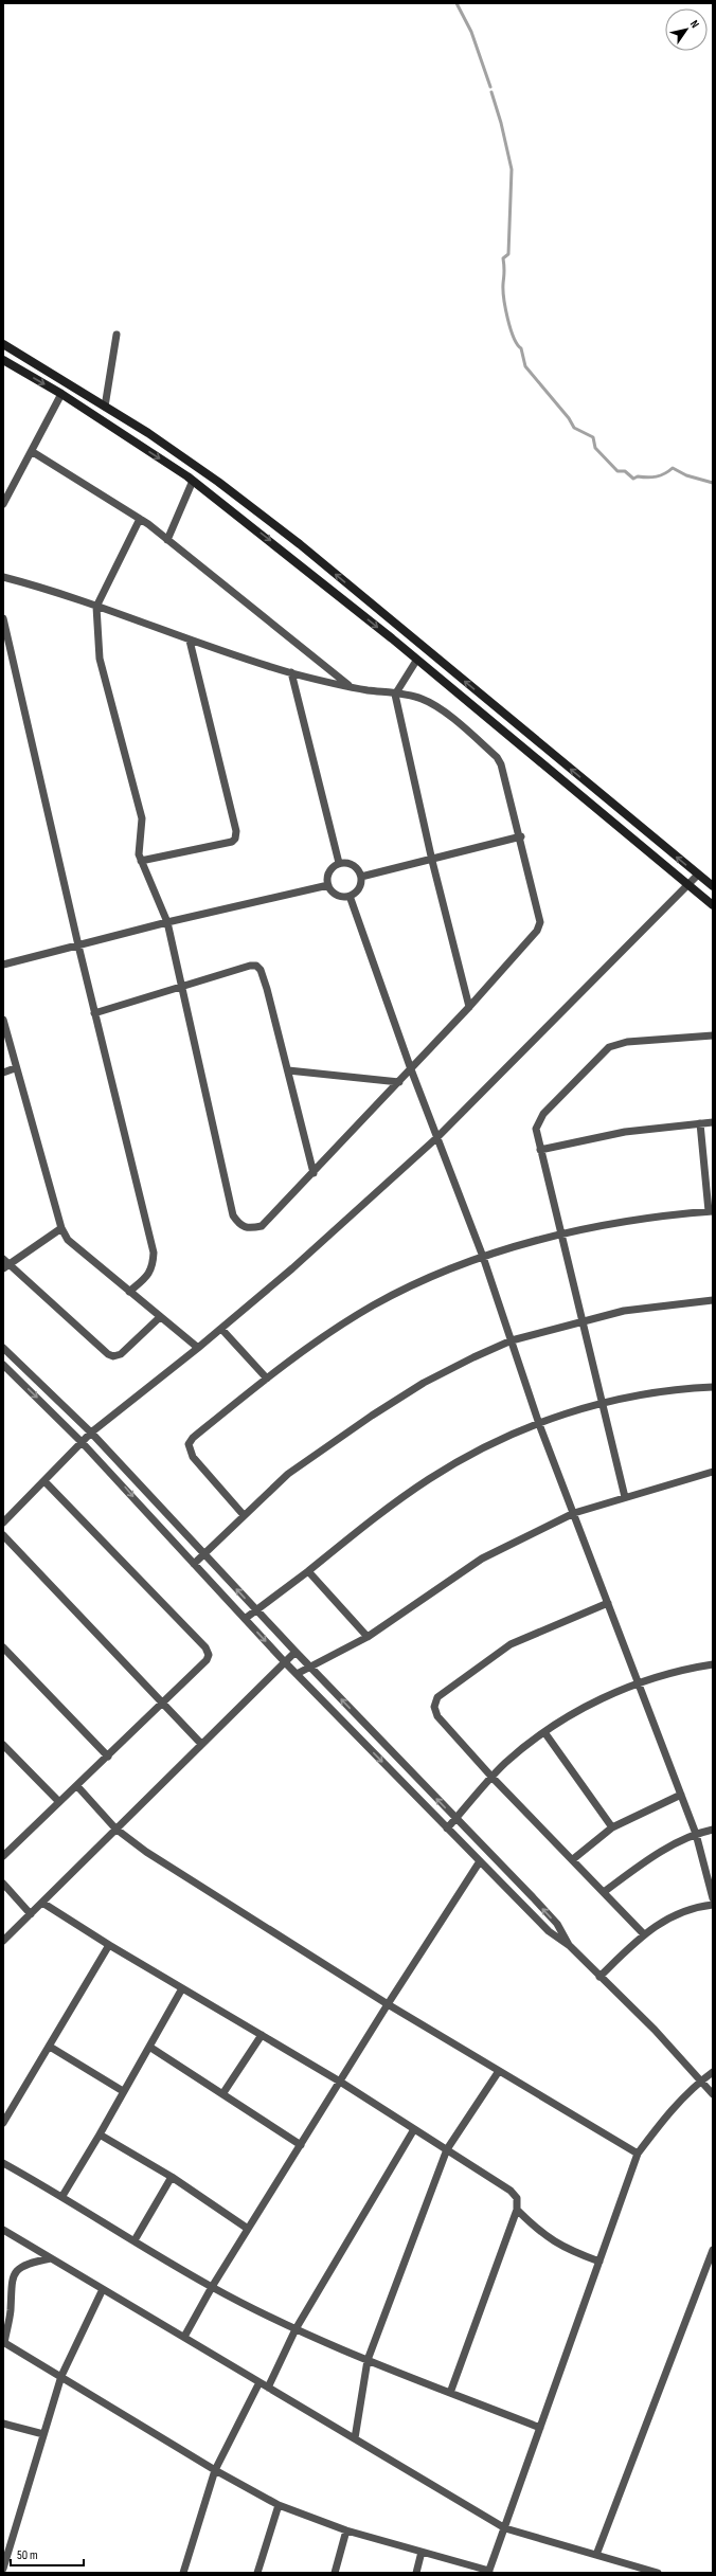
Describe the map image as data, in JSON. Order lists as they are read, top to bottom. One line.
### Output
{"scale_bar":"50 m","north":"top right"}
